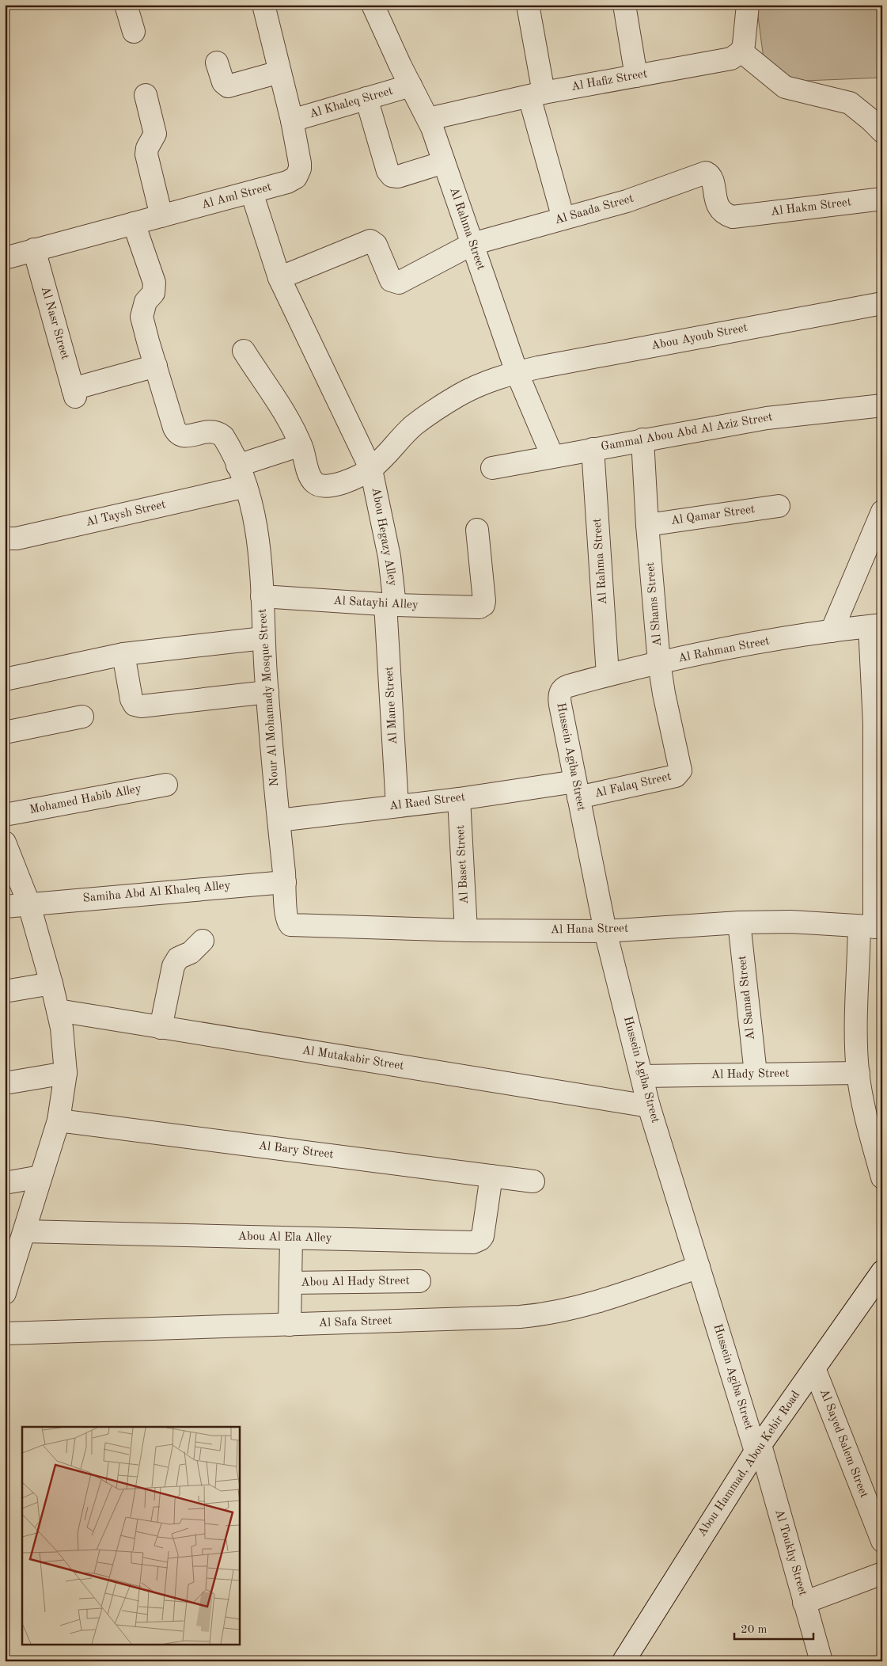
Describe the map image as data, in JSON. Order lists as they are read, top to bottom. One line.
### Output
{"streets":{"street":["Al Hafiz Street","Al Khaleq Street","Al Aml Street","Al Hakm Street","Al Saada Street","Al Rahma Street","Al Nasr Street","Abou Ayoub Street","Gammal Abou Abd Al Aziz Street","Al Taysh Street","Al Qamar Street","Abou Hegazy Alley","Al Satayhi Alley","Al Shams Street","Al Rahman Street","Nour Al Mohamady Mosque Street","Al Mane Street","Hussein Agiba Street","Al Falaq Street","Mohamed Habib Alley","Al Raed Street","Al Baset Street","Samiha Abd Al Khaleq Alley","Al Hana Street","Al Samad Street","Al Mutakabir Street","Al Hady Street","Al Bary Street","Abou Al Ela Alley","Abou Al Hady Street","Al Safa Street","Al Sayed Salem Street","Abou Hammad, Abou Kebir Road","Al Toukhy Street"]},"crossings":[["Al Hafiz Street","Al Rahma Street"],["Al Khaleq Street","Al Aml Street"],["Al Khaleq Street","Al Rahma Street"],["Al Aml Street","Al Nasr Street"],["Al Aml Street","Abou Hegazy Alley"],["Al Hakm Street","Al Saada Street"],["Al Saada Street","Al Rahma Street"],["Al Saada Street","Abou Hegazy Alley"],["Al Rahma Street","Abou Ayoub Street"],["Al Rahma Street","Gammal Abou Abd Al Aziz Street"],["Al Rahma Street","Al Rahman Street"],["Al Nasr Street","Nour Al Mohamady Mosque Street"],["Abou Ayoub Street","Abou Hegazy Alley"],["Gammal Abou Abd Al Aziz Street","Al Shams Street"],["Al Taysh Street","Nour Al Mohamady Mosque Street"],["Al Qamar Street","Al Shams Street"],["Abou Hegazy Alley","Al Satayhi Alley"],["Abou Hegazy Alley","Al Mane Street"],["Al Satayhi Alley","Nour Al Mohamady Mosque Street"],["Al Satayhi Alley","Al Mane Street"],["Al Shams Street","Al Rahman Street"],["Al Shams Street","Al Falaq Street"],["Al Rahman Street","Hussein Agiba Street"],["Nour Al Mohamady Mosque Street","Al Raed Street"],["Nour Al Mohamady Mosque Street","Samiha Abd Al Khaleq Alley"],["Nour Al Mohamady Mosque Street","Al Hana Street"],["Al Mane Street","Al Raed Street"],["Hussein Agiba Street","Al Falaq Street"],["Hussein Agiba Street","Al Raed Street"],["Hussein Agiba Street","Al Hana Street"],["Hussein Agiba Street","Al Mutakabir Street"],["Hussein Agiba Street","Al Hady Street"],["Hussein Agiba Street","Al Safa Street"],["Hussein Agiba Street","Abou Hammad, Abou Kebir Road"],["Hussein Agiba Street","Al Toukhy Street"],["Al Falaq Street","Al Raed Street"],["Al Raed Street","Al Baset Street"],["Al Baset Street","Al Hana Street"],["Al Hana Street","Al Samad Street"],["Al Samad Street","Al Hady Street"],["Al Bary Street","Abou Al Ela Alley"],["Al Sayed Salem Street","Abou Hammad, Abou Kebir Road"],["Abou Hammad, Abou Kebir Road","Al Toukhy Street"]],"scale_bar":"20 m"}
